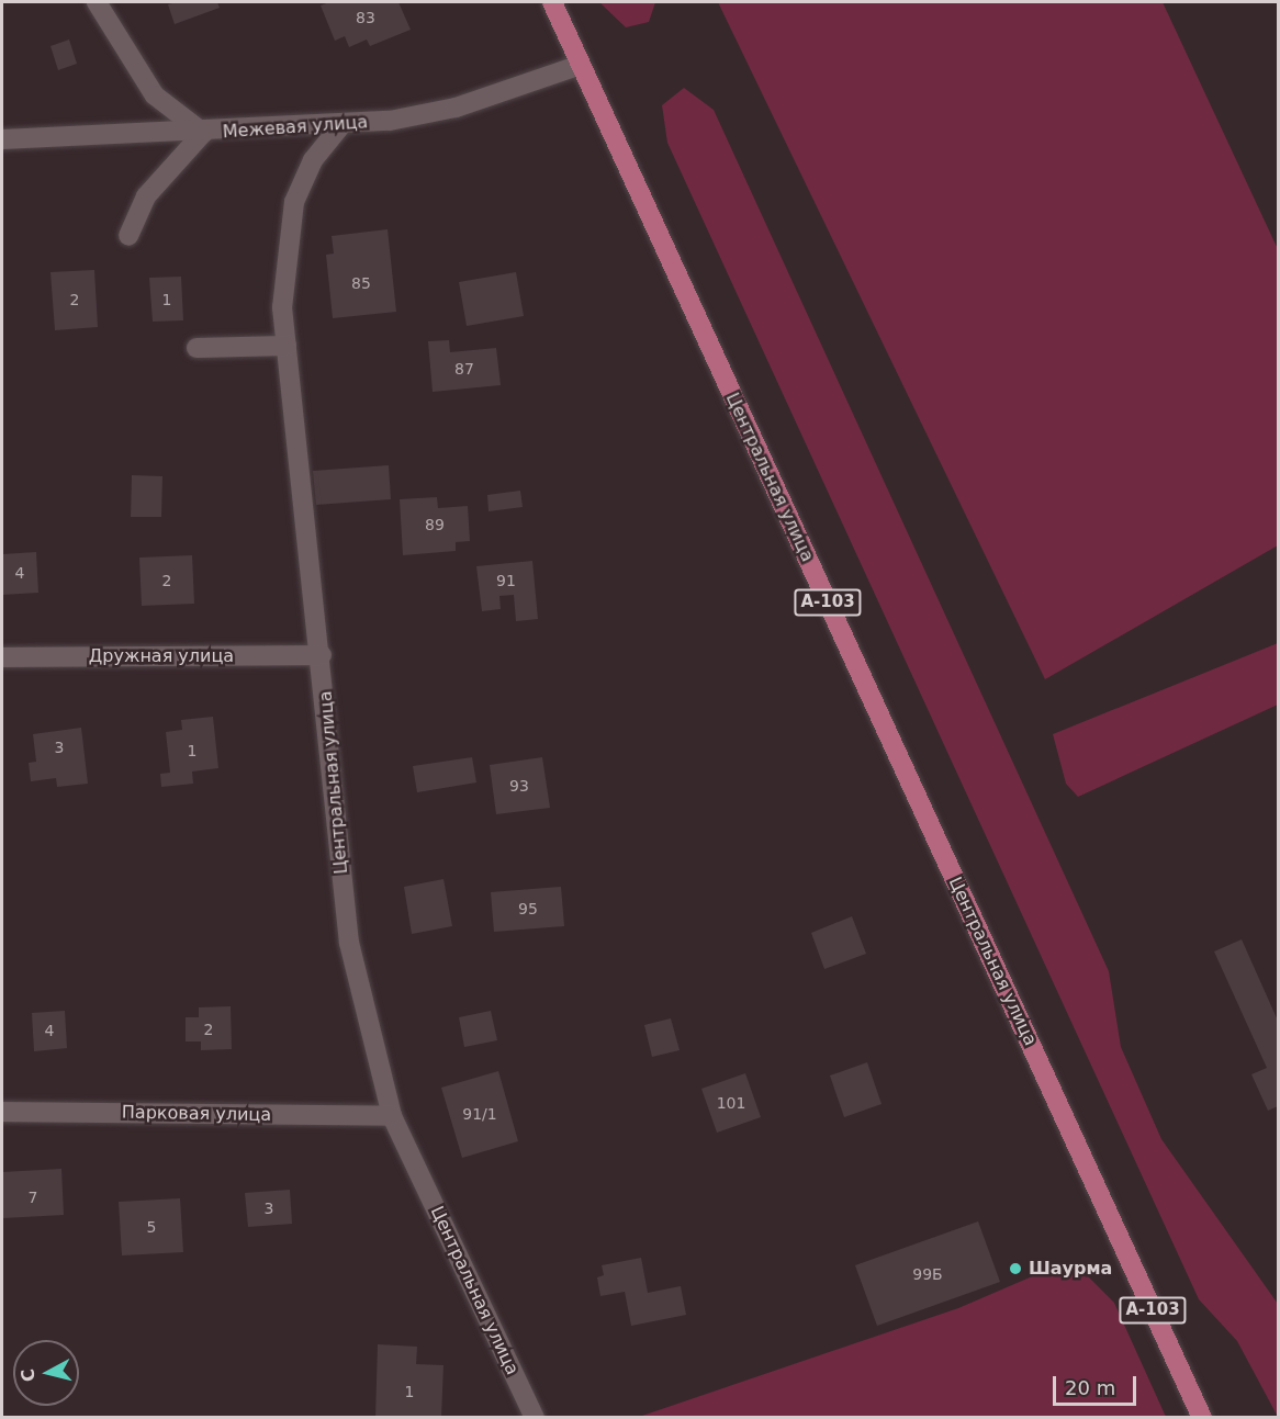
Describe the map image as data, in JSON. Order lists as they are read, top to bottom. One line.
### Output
{"streets":{"main road":["Центральная улица","А-103"],"street":["Межевая улица","Дружная улица","Парковая улица"]},"crossings":[["Межевая улица","Центральная улица"],["Центральная улица","Дружная улица"],["Центральная улица","Парковая улица"]],"places":["Шаурма"],"house_numbers":["83","85","2","1","87","89","4","2","91","3","1","93","95","2","4","101","91/1","7","3","5","99Б","1"],"scale_bar":"20 m","north":"left"}
